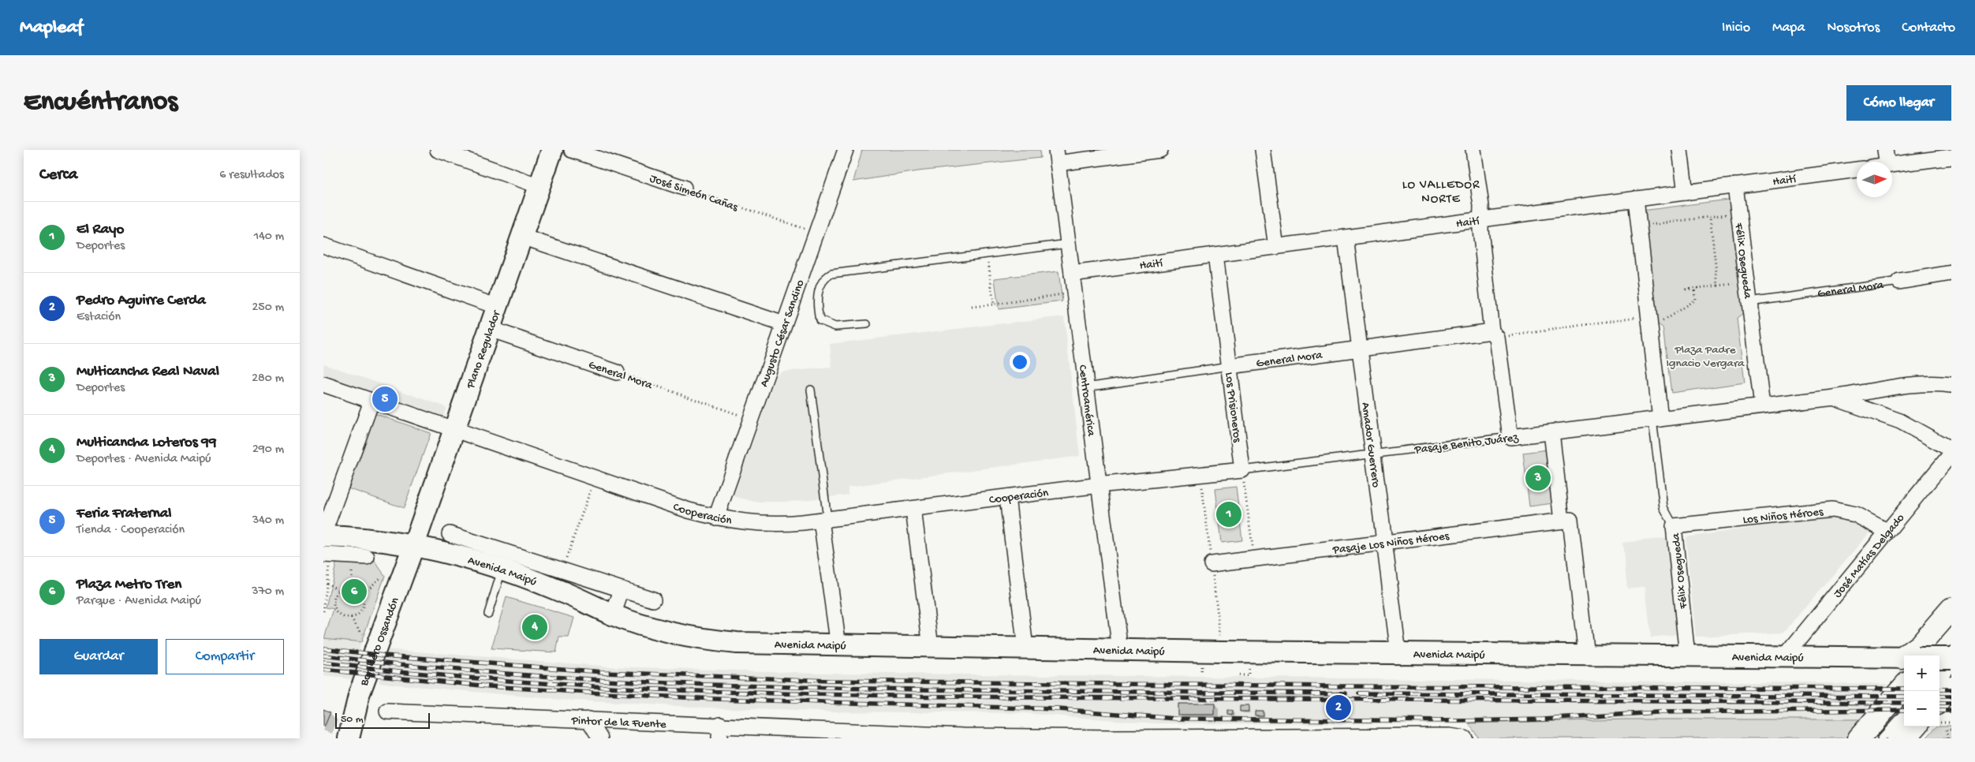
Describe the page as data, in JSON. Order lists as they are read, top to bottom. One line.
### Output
{"streets":{"main road":["Plano Regulador","Avenida Maipú","Bombero Ossandón"],"street":["Haití","José Simeón Cañas","Félix Osegueda","General Mora","Augusto César Sandino","Centroamérica","Los Prisioneros","Pasaje Benito Juárez","Amador Guerrero","Cooperación","Los Niños Héroes","Pasaje Los Niños Héroes","José Matías Delgado","Pintor de la Fuente"]},"crossings":[["Haití","Félix Osegueda"],["Haití","Centroamérica"],["Haití","Los Prisioneros"],["Haití","Amador Guerrero"],["José Simeón Cañas","Augusto César Sandino"],["Félix Osegueda","General Mora"],["Félix Osegueda","Pasaje Benito Juárez"],["Félix Osegueda","Los Niños Héroes"],["Félix Osegueda","Avenida Maipú"],["General Mora","Augusto César Sandino"],["General Mora","Plano Regulador"],["General Mora","Centroamérica"],["General Mora","Los Prisioneros"],["General Mora","Amador Guerrero"],["Augusto César Sandino","Cooperación"],["Plano Regulador","Cooperación"],["Plano Regulador","Avenida Maipú"],["Plano Regulador","Bombero Ossandón"],["Centroamérica","Pasaje Benito Juárez"],["Centroamérica","Cooperación"],["Centroamérica","Avenida Maipú"],["Los Prisioneros","Pasaje Benito Juárez"],["Pasaje Benito Juárez","Amador Guerrero"],["Pasaje Benito Juárez","Cooperación"],["Amador Guerrero","Pasaje Los Niños Héroes"],["Amador Guerrero","Avenida Maipú"],["Los Niños Héroes","José Matías Delgado"],["José Matías Delgado","Avenida Maipú"],["Avenida Maipú","Bombero Ossandón"]],"districts":["LO VALLEDOR NORTE"],"parks":["Plaza Padre Ignacio Vergara"],"scale_bar":"50 m","north":"right","page":{"header":"Mapleaf","nav":["Inicio","Mapa","Nosotros","Contacto"],"buttons":["Cómo llegar",["Guardar","Compartir"]],"title":"Encuéntranos","heading":["Cerca","6 resultados"],"list":[{"mark":"1","name":"El Rayo","note":"Deportes","value":"140 m"},{"mark":"2","name":"Pedro Aguirre Cerda","note":"Estación","value":"250 m"},{"mark":"3","name":"Multicancha Real Naval","note":"Deportes","value":"280 m"},{"mark":"4","name":"Multicancha Loteros 99","note":"Deportes · Avenida Maipú","value":"290 m"},{"mark":"5","name":"Feria Fraternal","note":"Tienda · Cooperación","value":"340 m"},{"mark":"6","name":"Plaza Metro Tren","note":"Parque · Avenida Maipú","value":"370 m"}],"pins":["5","3","1","6","4","2"],"map_buttons":["+","−"],"scale":"50 m"}}
